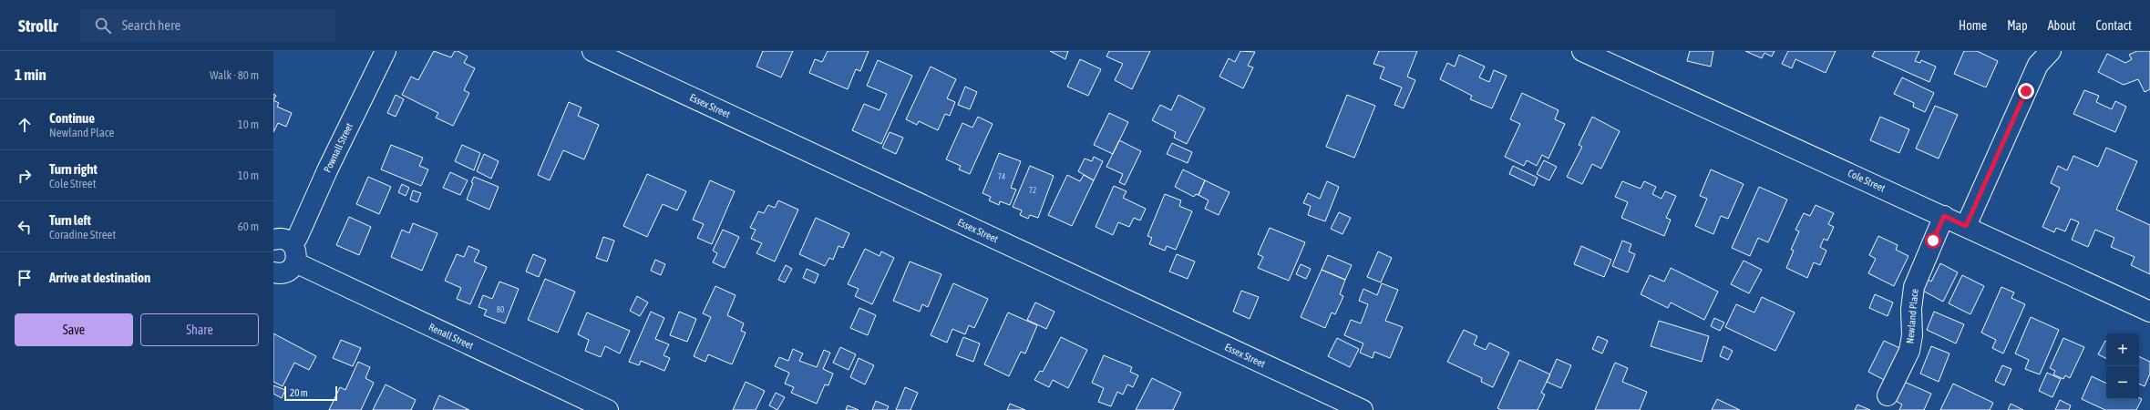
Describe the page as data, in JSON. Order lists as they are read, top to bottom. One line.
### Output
{"streets":{"street":["Essex Street","Pownall Street","Cole Street","Newland Place","Renall Street"]},"crossings":[["Pownall Street","Renall Street"],["Cole Street","Newland Place"]],"house_numbers":["74","72","80"],"scale_bar":"20 m","page":{"header":"Strollr","search":"Search here","nav":["Home","Map","About","Contact"],"heading":["1 min","Walk · 80 m"],"list":[["Continue","Newland Place","10 m"],["Turn right","Cole Street","10 m"],["Turn left","Coradine Street","60 m"],"Arrive at destination"],"buttons":["Save","Share"],"map_buttons":["+","−"],"scale":"20 m"}}
